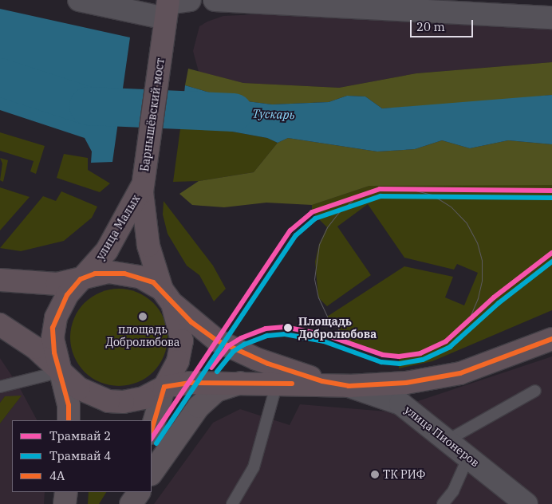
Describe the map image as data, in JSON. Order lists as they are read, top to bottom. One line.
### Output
{"streets":{"main road":["Барнышёвский мост","улица Малых"],"street":["улица Пионеров"]},"crossings":[["Барнышёвский мост","улица Малых"]],"water":["Тускарь"],"places":["площадь Добролюбова","Площадь Добролюбова","ТК РИФ"],"lines":["tram line 2","tram line 4","transit line 4А"],"legend":["Трамвай 2","Трамвай 4","4А"],"scale_bar":"20 m"}
